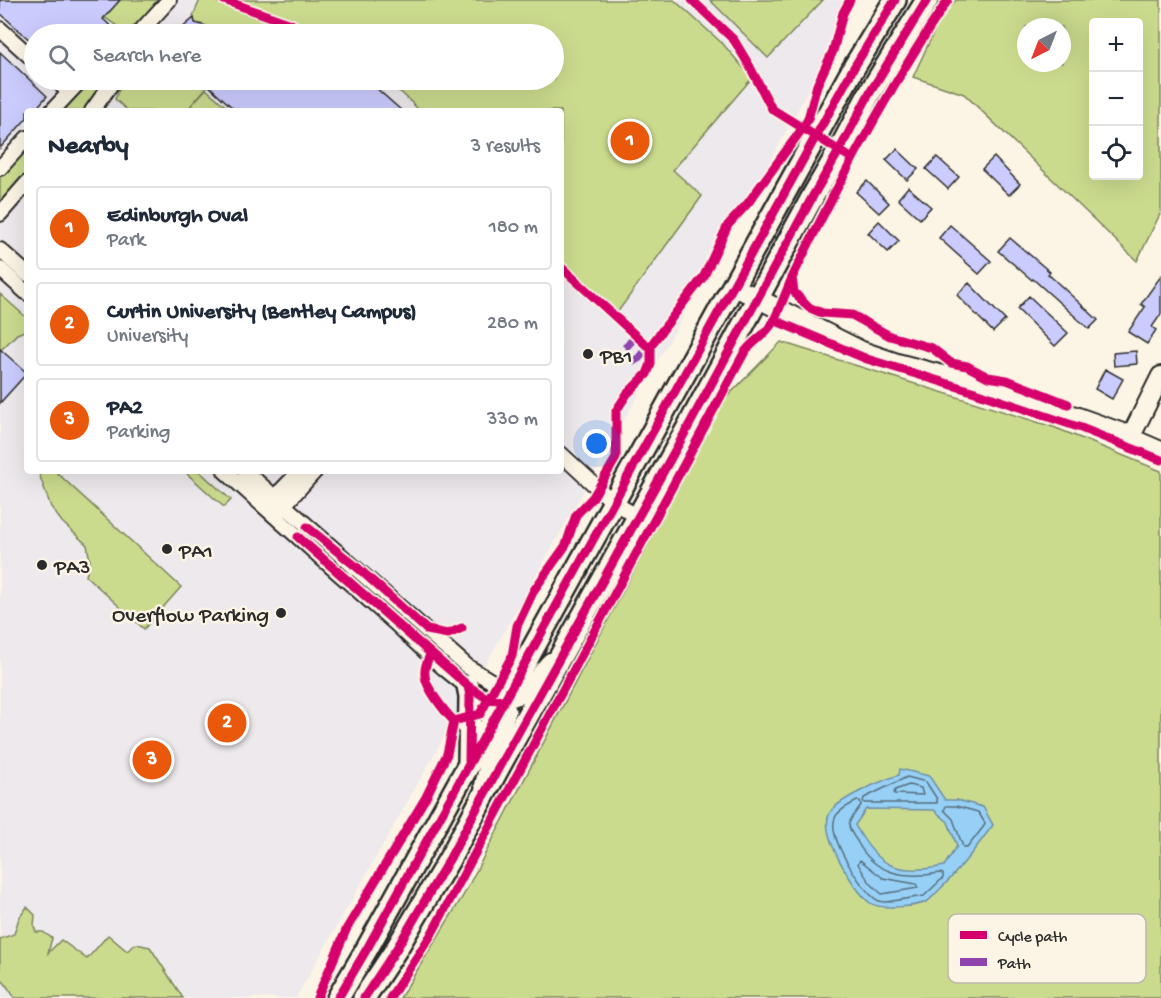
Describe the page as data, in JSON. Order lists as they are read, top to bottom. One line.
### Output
{"places":["PB1","PA1","PA3","Overflow Parking"],"legend":["Cycle path","Path"],"north":"bottom left","page":{"map_buttons":["+","−"],"search":"Search here","heading":["Nearby","3 results"],"pins":["1","2","3"],"list":[{"mark":"1","name":"Edinburgh Oval","note":"Park","value":"180 m"},{"mark":"2","name":"Curtin University (Bentley Campus)","note":"University","value":"280 m"},{"mark":"3","name":"PA2","note":"Parking","value":"330 m"}]}}
